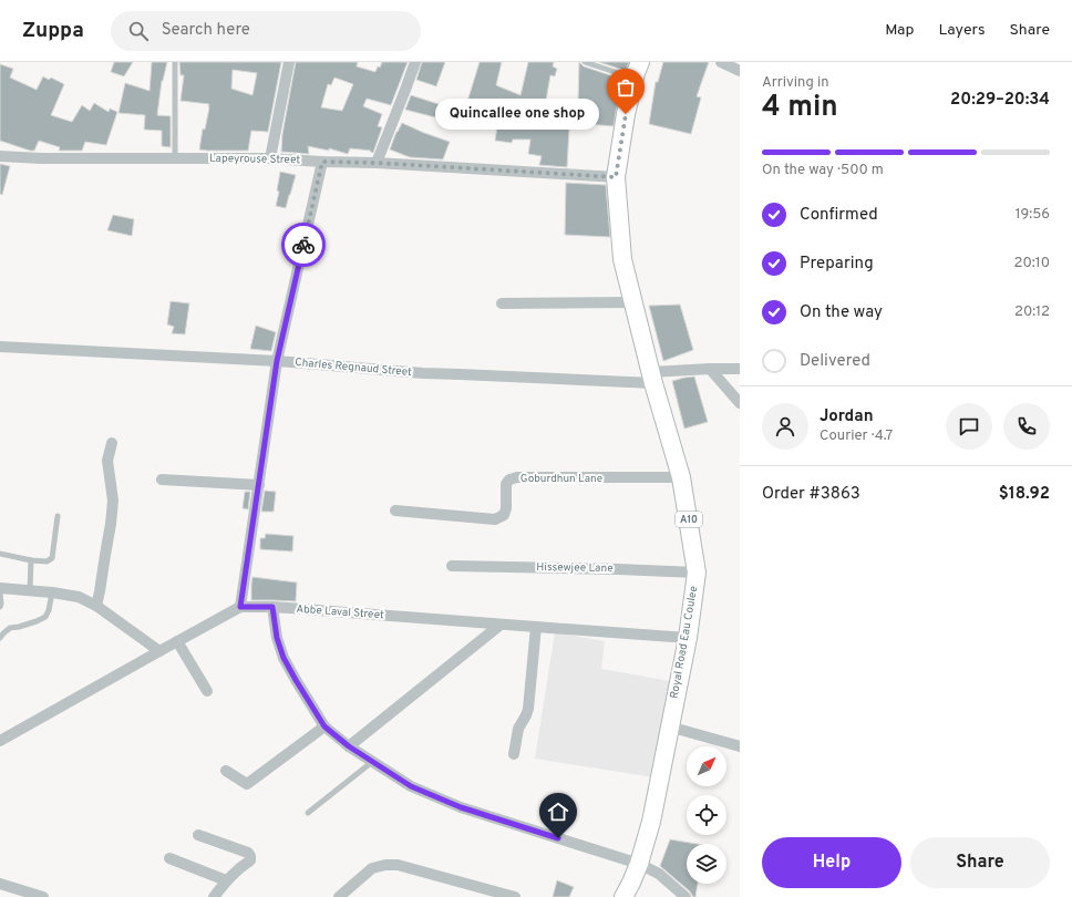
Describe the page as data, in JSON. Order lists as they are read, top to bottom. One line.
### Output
{"streets":{"main road":["A10","Royal Road Eau Coulee"],"street":["Lapeyrouse Street","Charles Regnaud Street","Goburdhun Lane","Hissewjee Lane","Abbe Laval Street"]},"crossings":[["Lapeyrouse Street","A10"],["Lapeyrouse Street","Royal Road Eau Coulee"],["Charles Regnaud Street","Royal Road Eau Coulee"],["Goburdhun Lane","Royal Road Eau Coulee"],["A10","Royal Road Eau Coulee"],["Hissewjee Lane","Royal Road Eau Coulee"],["Abbe Laval Street","Royal Road Eau Coulee"]],"places":["Quincallee one shop"],"north":"top right","page":{"header":"Zuppa","search":"Search here","nav":["Map","Layers","Share"],"heading":["4 min","Arriving in","20:29–20:34"],"panel":["Jordan","Courier · 4.7","Order #3863","$18.92"],"bubble":"Quincallee one shop","bar":"On the way · 500 m","list":[["Confirmed","19:56"],["Preparing","20:10"],["On the way","20:12"],"Delivered"],"buttons":["Help","Share"]}}
